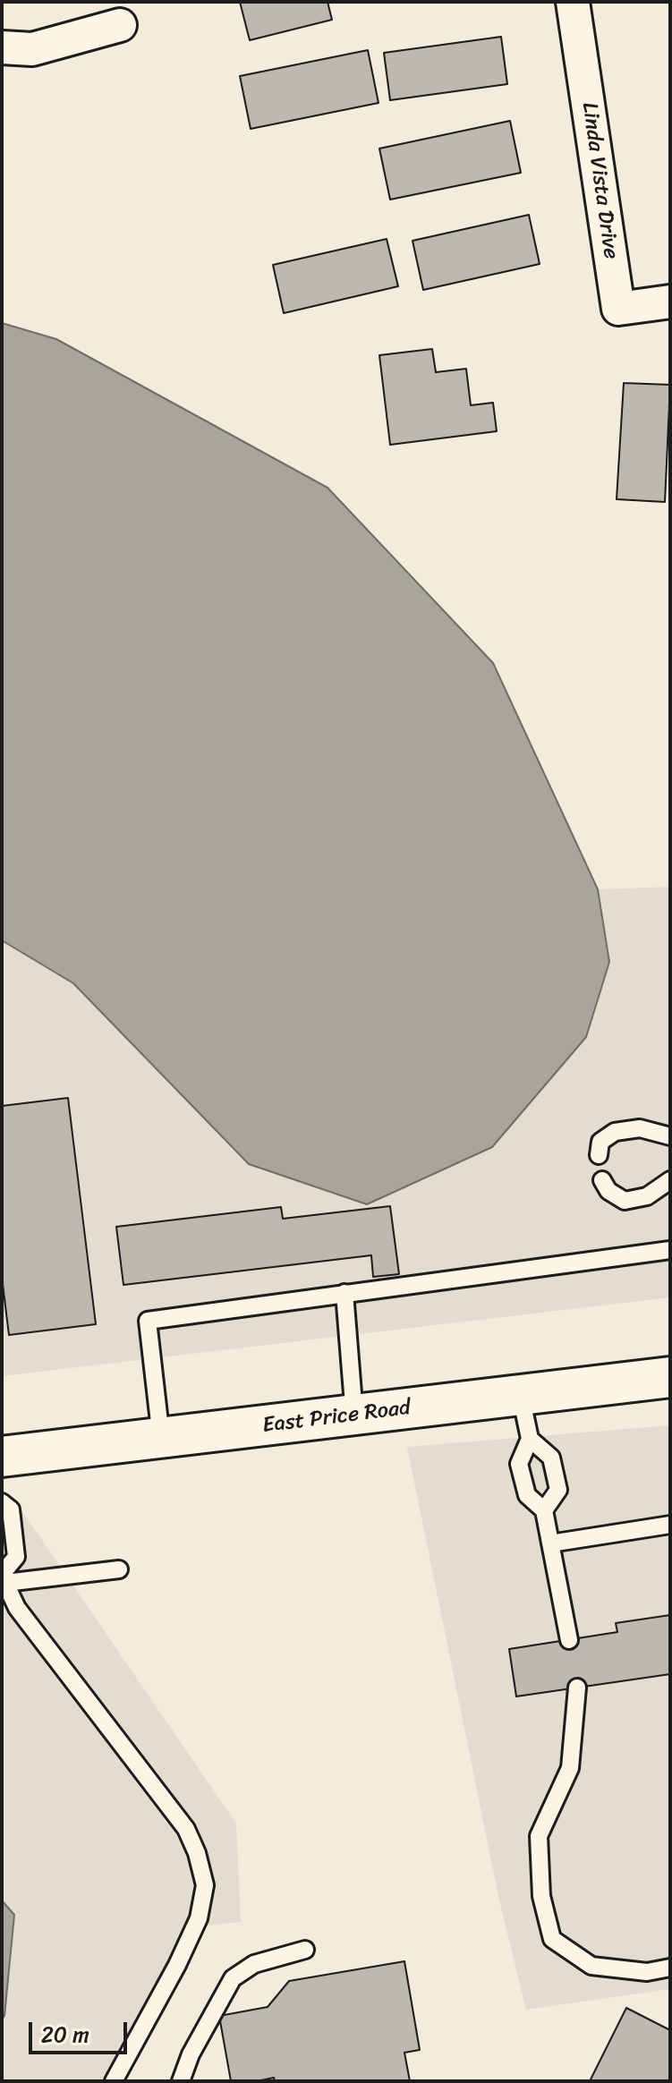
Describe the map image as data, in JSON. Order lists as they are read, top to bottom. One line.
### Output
{"streets":{"main road":["East Price Road"],"street":["Linda Vista Drive"]},"scale_bar":"20 m"}
